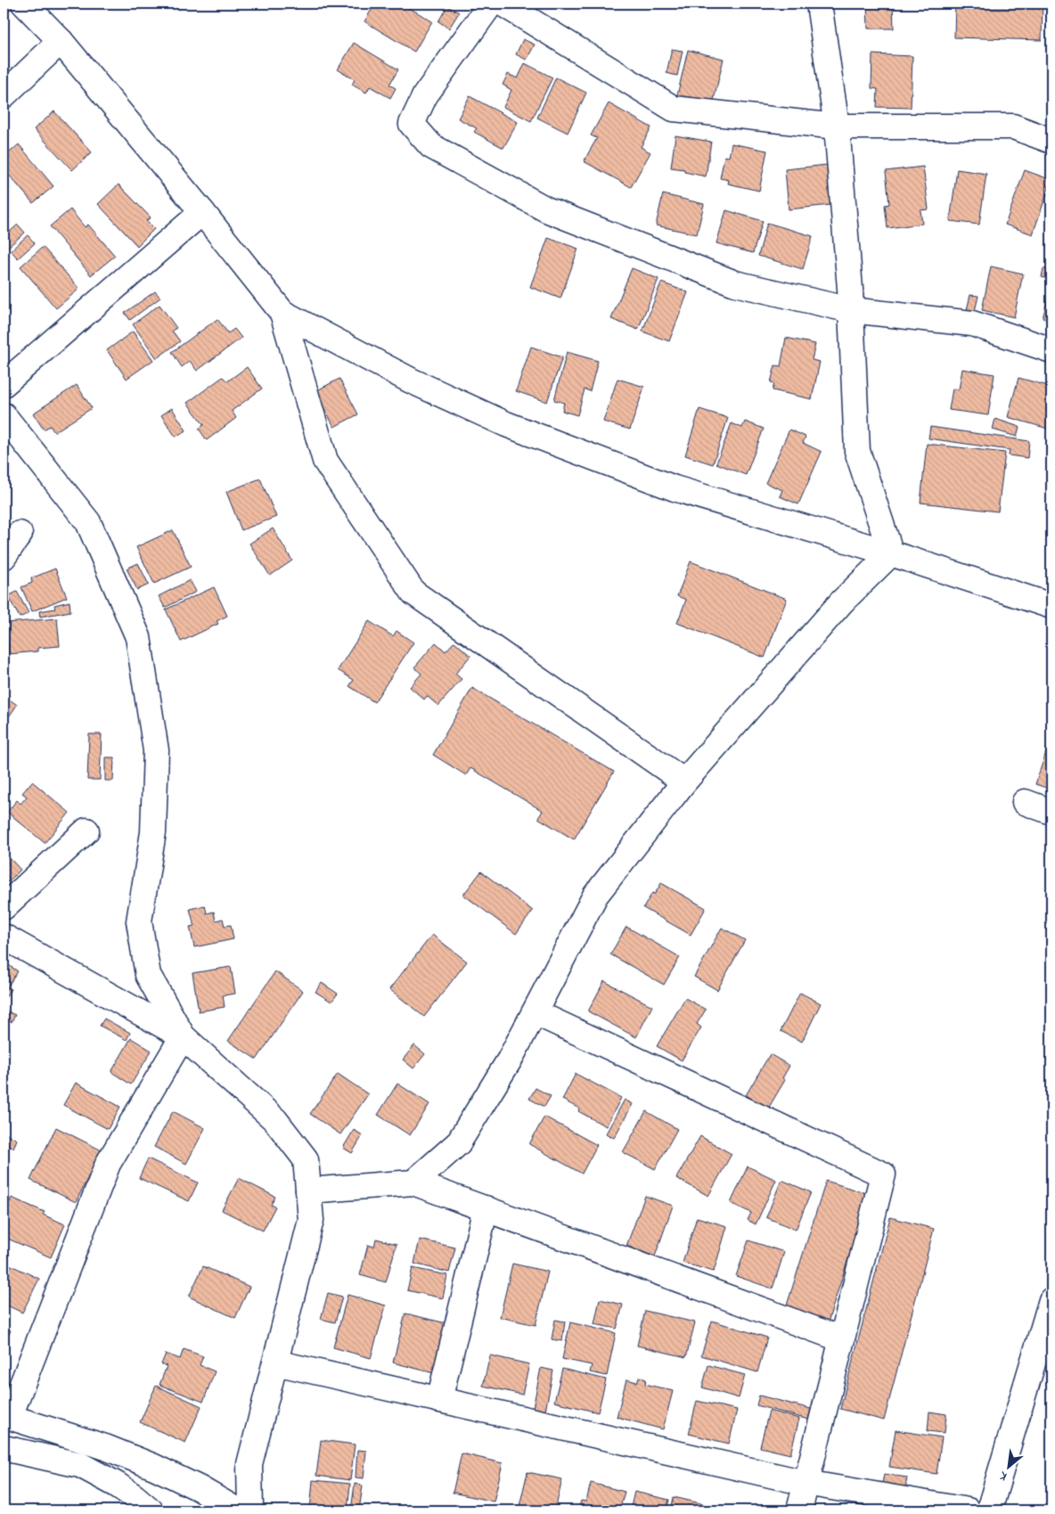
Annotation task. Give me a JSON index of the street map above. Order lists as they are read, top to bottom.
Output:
{
  "north": "bottom left"
}
